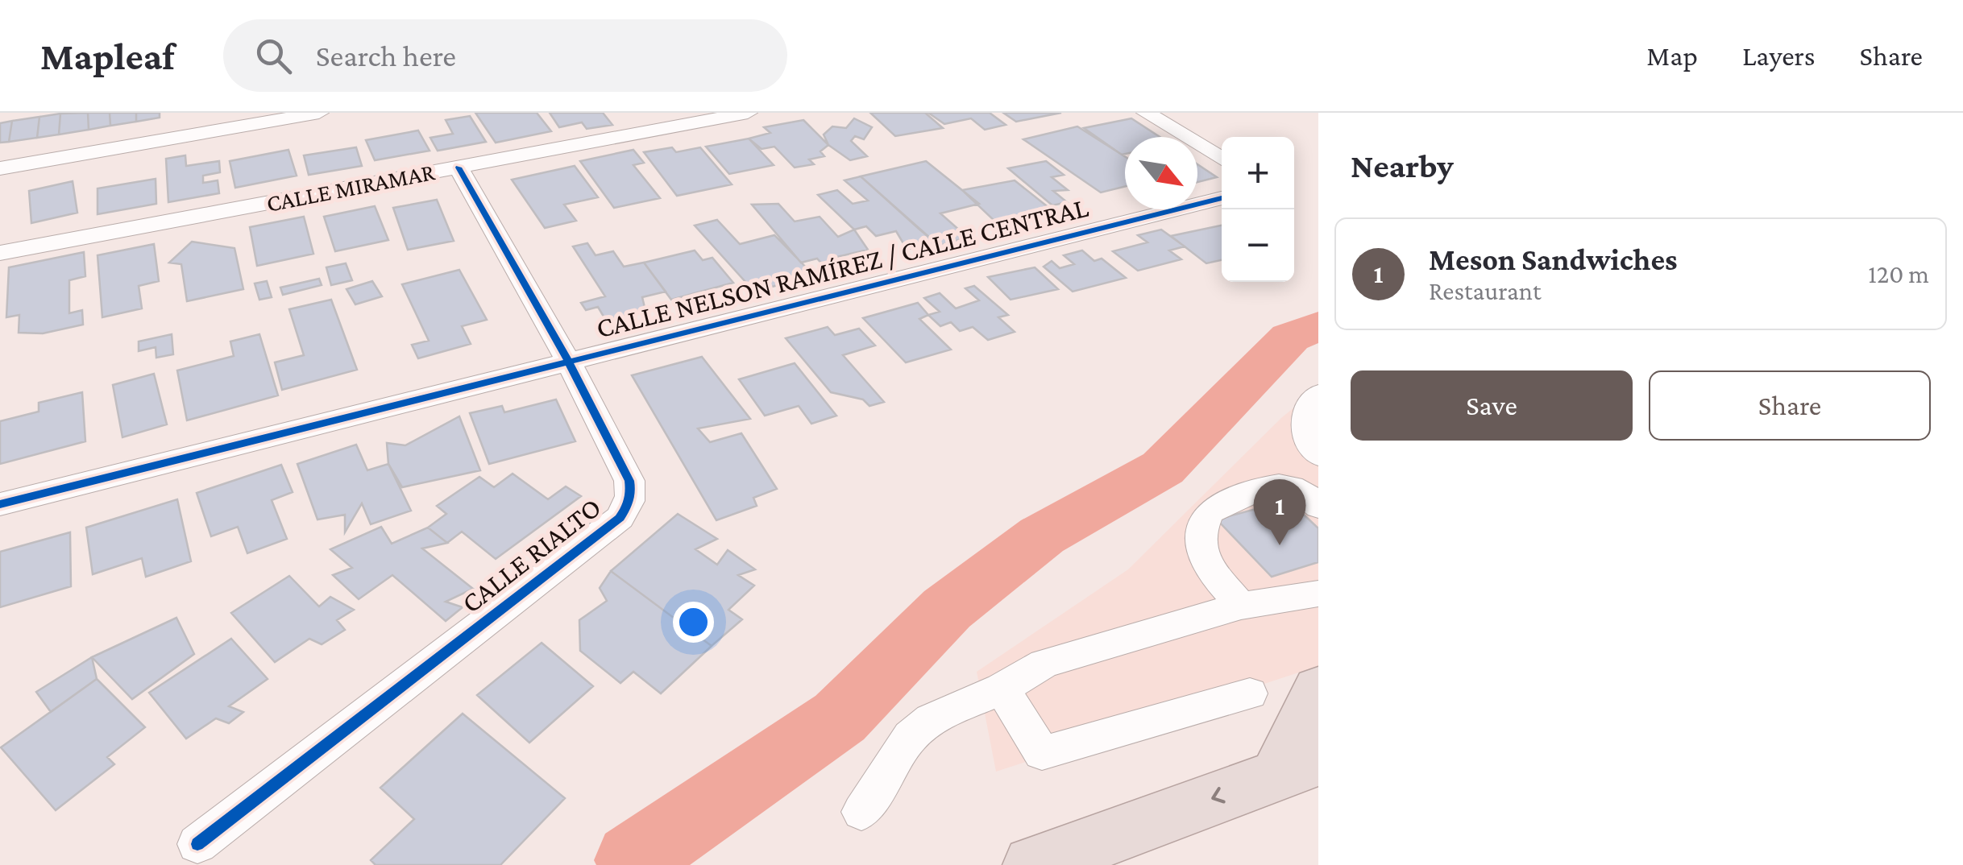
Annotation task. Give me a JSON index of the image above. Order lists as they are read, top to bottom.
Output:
{
  "streets": {
    "street": ["CALLE MIRAMAR", "CALLE NELSON RAMÍREZ / CALLE CENTRAL", "CALLE RIALTO"]
  },
  "crossings": [
    ["CALLE MIRAMAR", "CALLE RIALTO"],
    ["CALLE NELSON RAMÍREZ / CALLE CENTRAL", "CALLE RIALTO"]
  ],
  "north": "bottom right",
  "page": {
    "header": "Mapleaf",
    "search": "Search here",
    "nav": ["Map", "Layers", "Share"],
    "heading": "Nearby",
    "map_buttons": ["+", "−"],
    "list": [
      {
        "mark": "1",
        "name": "Meson Sandwiches",
        "note": "Restaurant",
        "value": "120 m"
      }
    ],
    "buttons": ["Save", "Share"],
    "pins": "1"
  }
}
